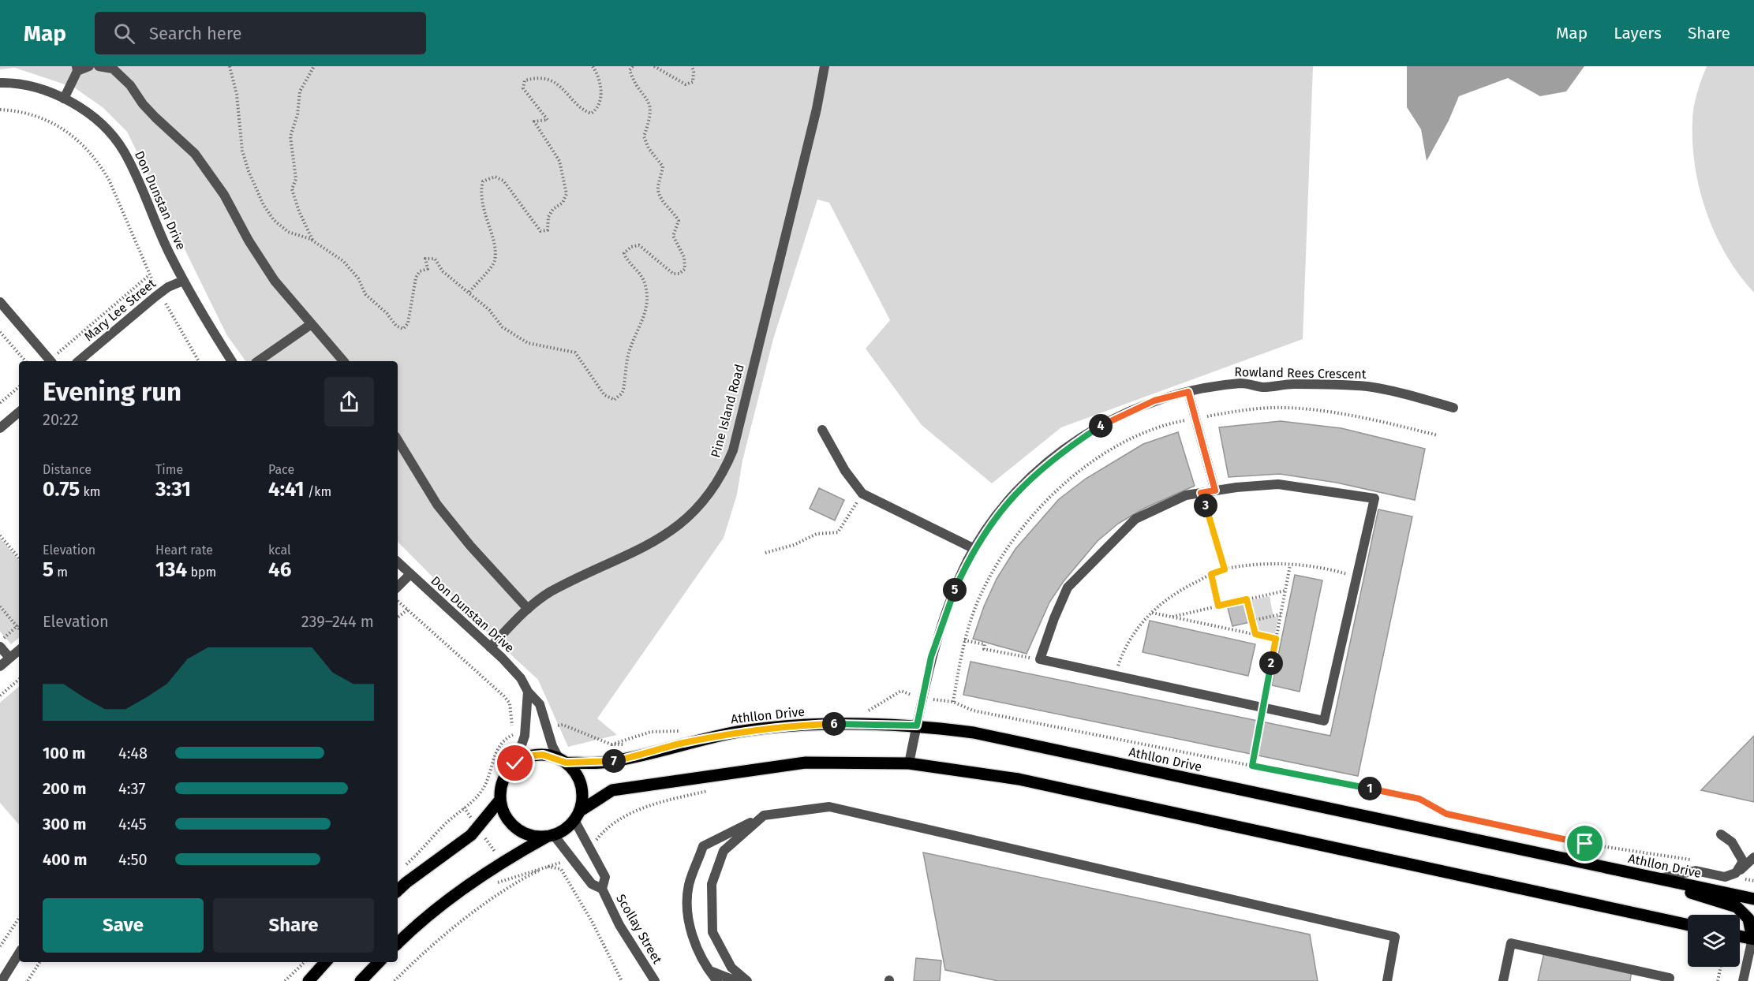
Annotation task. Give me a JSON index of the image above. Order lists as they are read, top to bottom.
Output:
{
  "streets": {
    "main road": ["Athllon Drive"],
    "street": [
      "Don Dunstan Drive",
      "Mary Lee Street",
      "Rowland Rees Crescent",
      "Pine Island Road",
      "Scollay Street"
    ]
  },
  "crossings": [
    ["Don Dunstan Drive", "Mary Lee Street"],
    ["Don Dunstan Drive", "Pine Island Road"],
    ["Don Dunstan Drive", "Athllon Drive"],
    ["Don Dunstan Drive", "Scollay Street"],
    ["Rowland Rees Crescent", "Athllon Drive"],
    ["Athllon Drive", "Scollay Street"]
  ],
  "page": {
    "header": "Map",
    "search": "Search here",
    "nav": ["Map", "Layers", "Share"],
    "heading": ["Evening run", "20:22"],
    "pins": [
      "4",
      "3",
      "5",
      "2",
      "6",
      "7",
      "1"
    ],
    "stats": [
      ["Distance", "0.75 km"],
      ["Time", "3:31"],
      ["Pace", "4:41 /km"],
      ["Elevation", "5 m"],
      ["Heart rate", "134 bpm"],
      ["kcal", "46"]
    ],
    "chart": ["Elevation", "239–244 m"],
    "list": [
      {
        "name": "100 m",
        "note": "4:48"
      },
      {
        "name": "200 m",
        "note": "4:37"
      },
      {
        "name": "300 m",
        "note": "4:45"
      },
      {
        "name": "400 m",
        "note": "4:50"
      }
    ],
    "buttons": ["Save", "Share"]
  }
}
